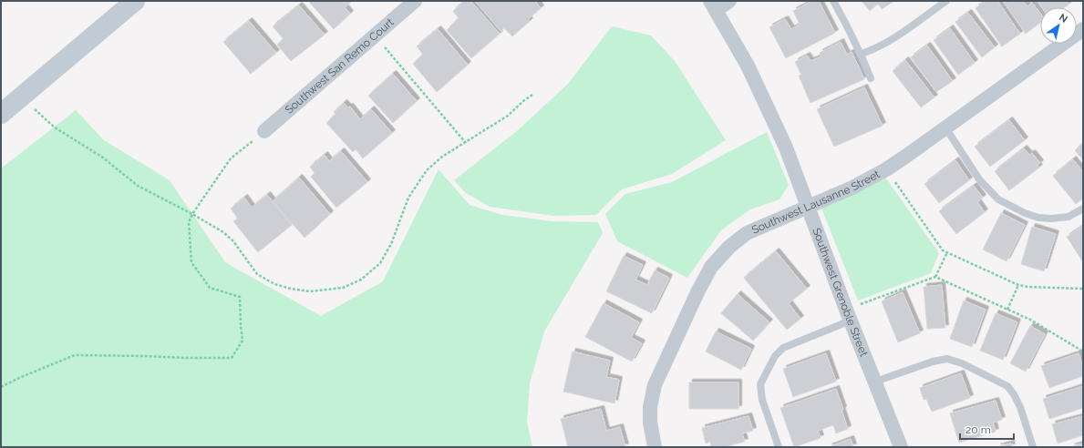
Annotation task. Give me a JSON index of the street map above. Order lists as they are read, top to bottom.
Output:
{
  "streets": {
    "street": ["Southwest San Remo Court", "Southwest Lausanne Street", "Southwest Grenoble Street"]
  },
  "crossings": [
    ["Southwest Lausanne Street", "Southwest Grenoble Street"]
  ],
  "scale_bar": "20 m",
  "north": "top right"
}
